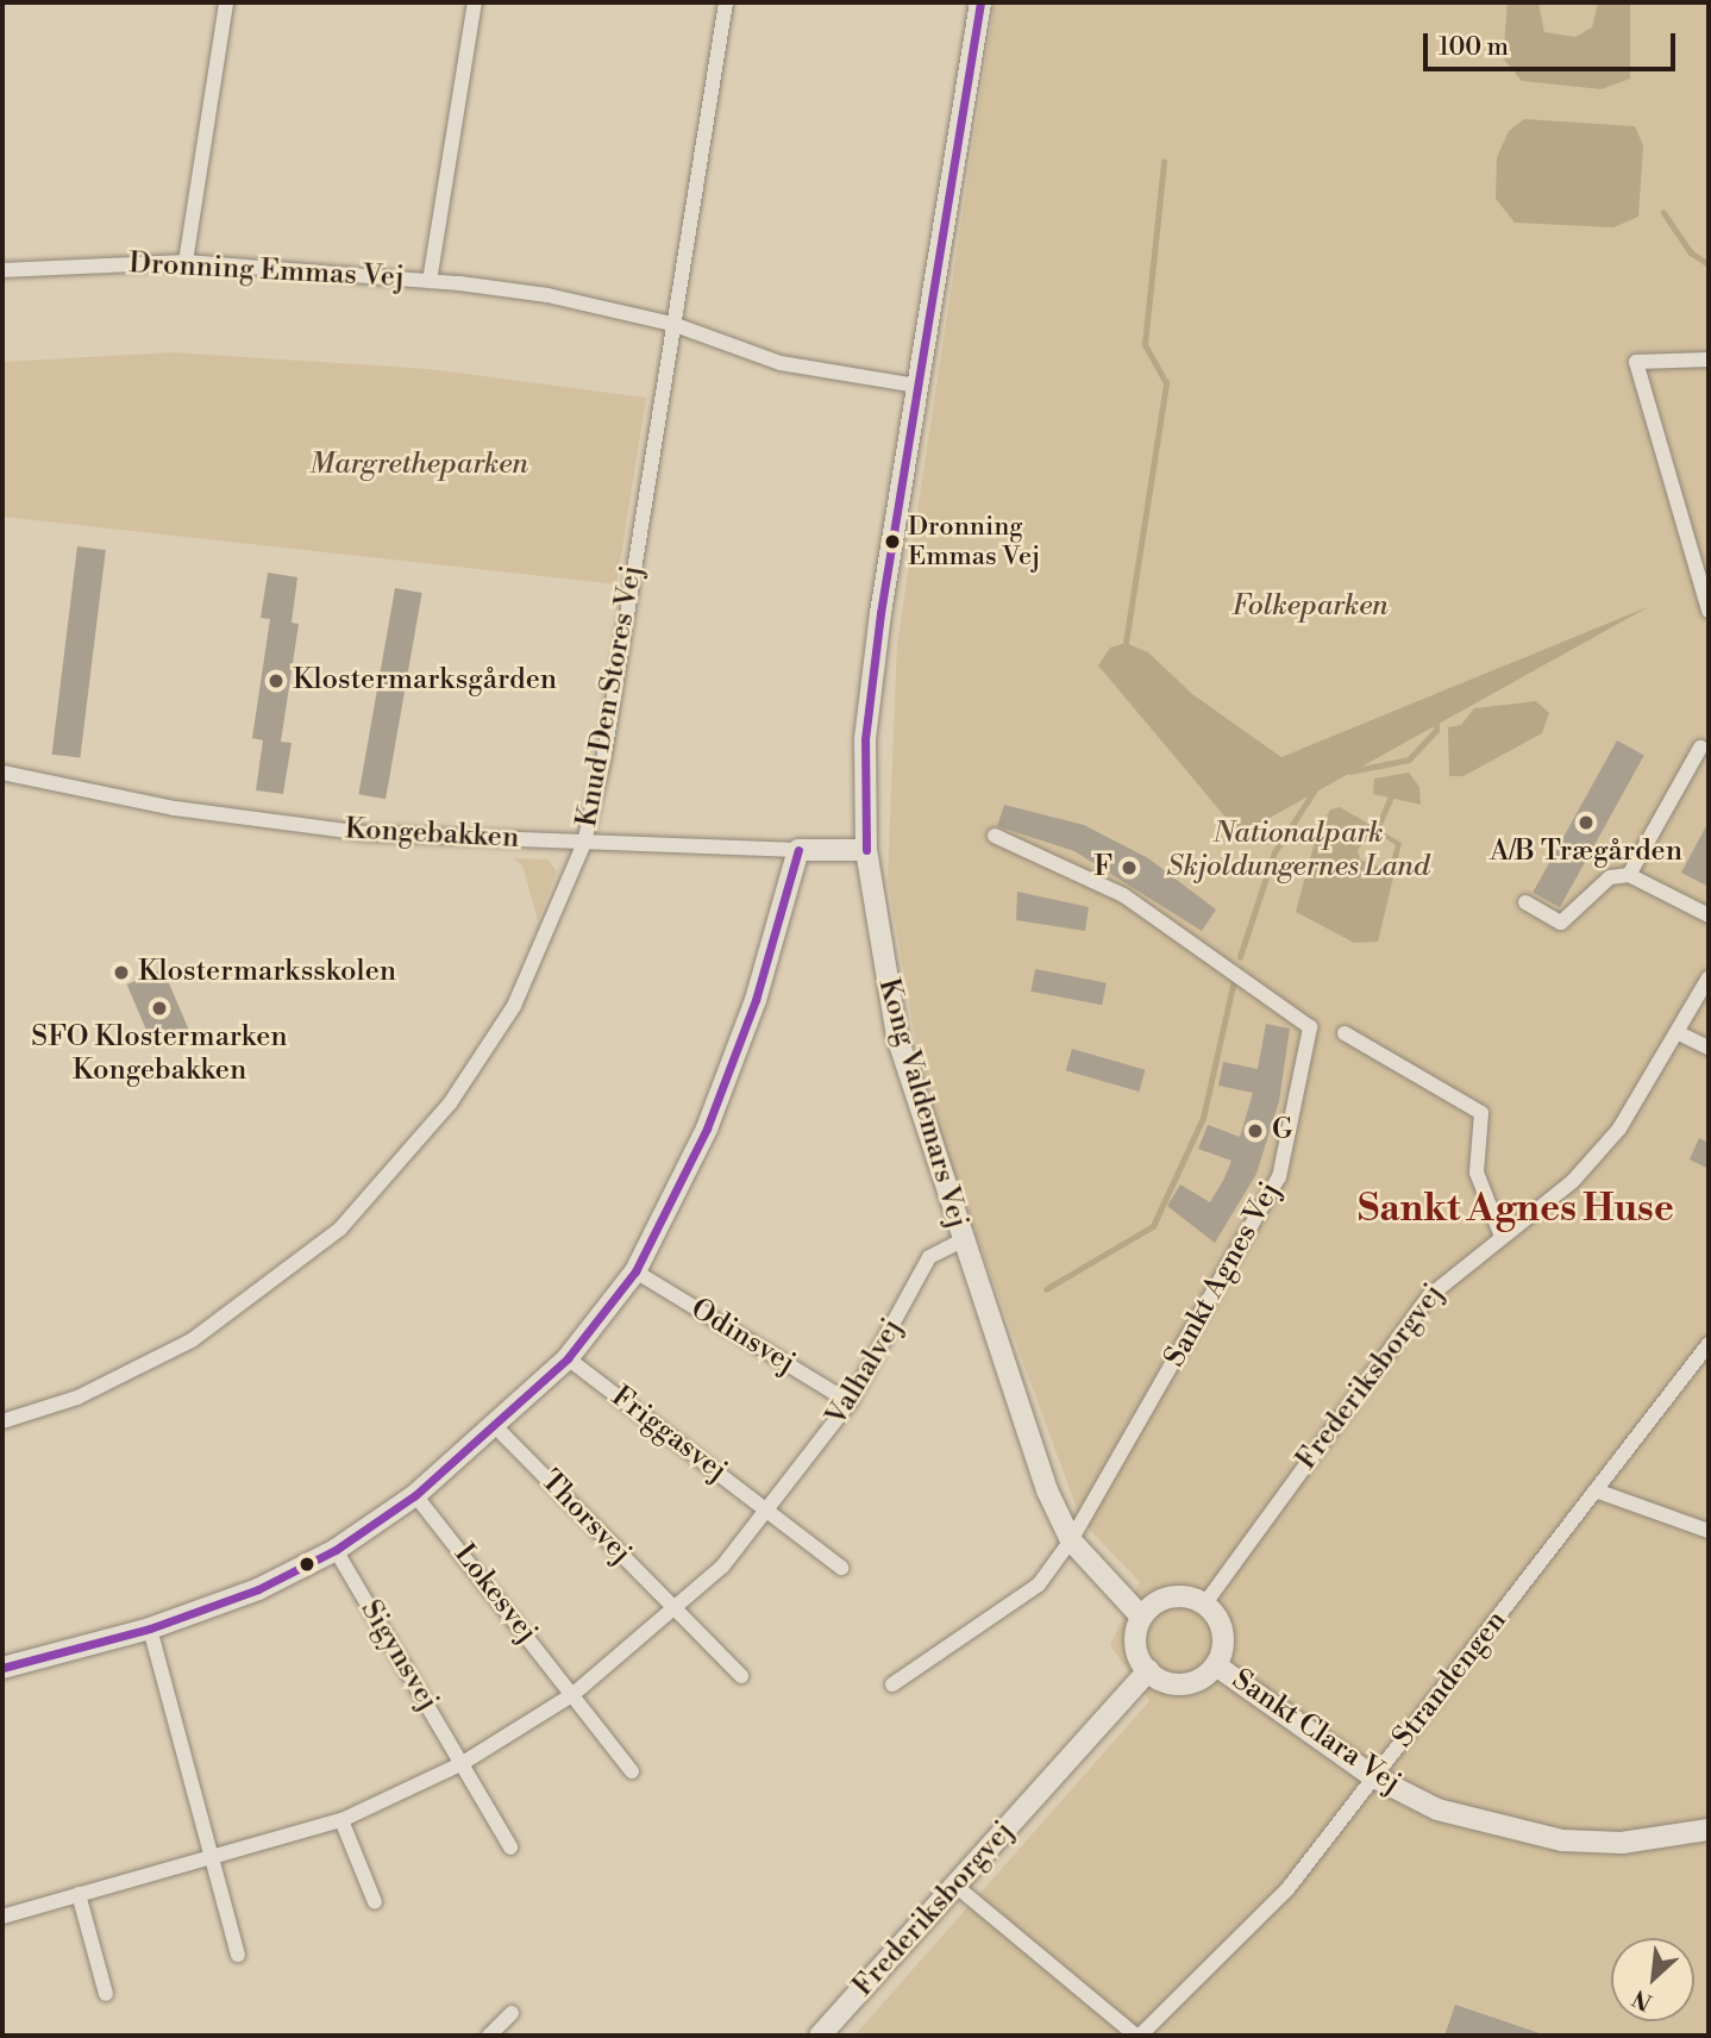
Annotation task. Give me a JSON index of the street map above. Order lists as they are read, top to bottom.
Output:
{
  "streets": {
    "main road": [
      "Kongebakken",
      "Kong Valdemars Vej",
      "Frederiksborgvej",
      "Sankt Clara Vej"
    ],
    "street": [
      "Dronning Emmas Vej",
      "Knud Den Stores Vej",
      "Sankt Agnes Vej",
      "Odinsvej",
      "Valhalvej",
      "Friggasvej",
      "Thorsvej",
      "Lokesvej",
      "Sigynsvej",
      "Strandengen"
    ]
  },
  "crossings": [
    ["Dronning Emmas Vej", "Knud Den Stores Vej"],
    ["Dronning Emmas Vej", "Kong Valdemars Vej"],
    ["Knud Den Stores Vej", "Kongebakken"],
    ["Kongebakken", "Kong Valdemars Vej"],
    ["Kong Valdemars Vej", "Sankt Agnes Vej"],
    ["Kong Valdemars Vej", "Valhalvej"],
    ["Kong Valdemars Vej", "Frederiksborgvej"],
    ["Kong Valdemars Vej", "Sankt Clara Vej"],
    ["Odinsvej", "Valhalvej"],
    ["Valhalvej", "Friggasvej"],
    ["Valhalvej", "Thorsvej"],
    ["Valhalvej", "Lokesvej"],
    ["Valhalvej", "Sigynsvej"],
    ["Frederiksborgvej", "Strandengen"],
    ["Frederiksborgvej", "Sankt Clara Vej"],
    ["Strandengen", "Sankt Clara Vej"]
  ],
  "districts": ["Sankt Agnes Huse"],
  "parks": ["Margretheparken", "Folkeparken", "Nationalpark Skjoldungernes Land"],
  "places": [
    "Dronning Emmas Vej",
    "Klostermarksgården",
    "A/B Trægården",
    "F",
    "Klostermarksskolen",
    "SFO Klostermarken Kongebakken",
    "G"
  ],
  "scale_bar": "100 m",
  "north": "bottom left"
}
